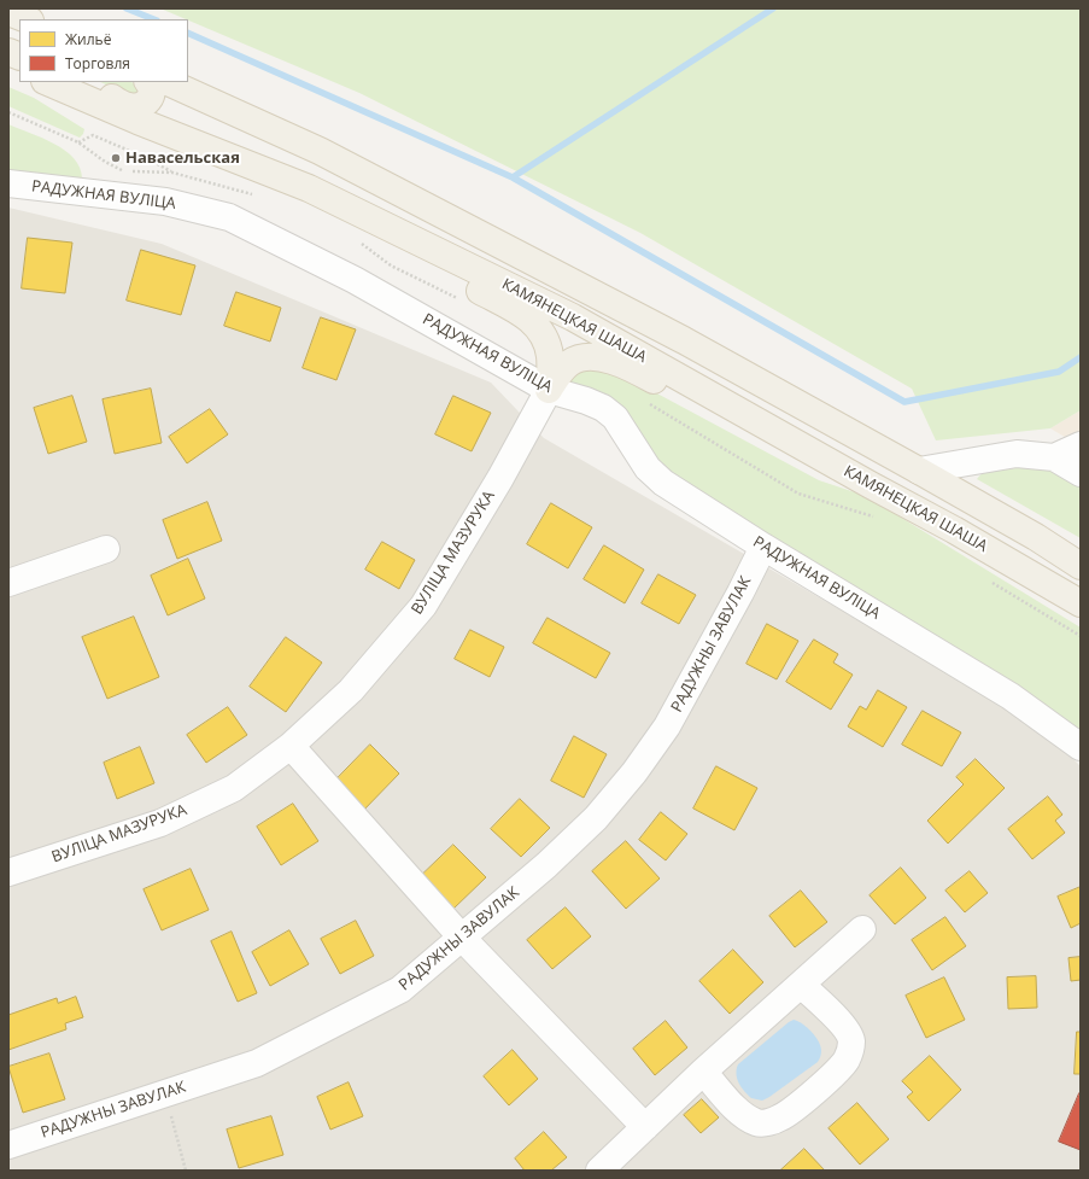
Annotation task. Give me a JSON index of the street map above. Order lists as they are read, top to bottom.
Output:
{
  "streets": {
    "main road": ["КАМЯНЕЦКАЯ ШАША"],
    "street": ["РАДУЖНАЯ ВУЛІЦА", "ВУЛІЦА МАЗУРУКА", "РАДУЖНЫ ЗАВУЛАК"]
  },
  "crossings": [
    ["РАДУЖНАЯ ВУЛІЦА", "ВУЛІЦА МАЗУРУКА"],
    ["РАДУЖНАЯ ВУЛІЦА", "РАДУЖНЫ ЗАВУЛАК"]
  ],
  "places": ["Навасельская"],
  "legend": ["Жильё", "Торговля"]
}
